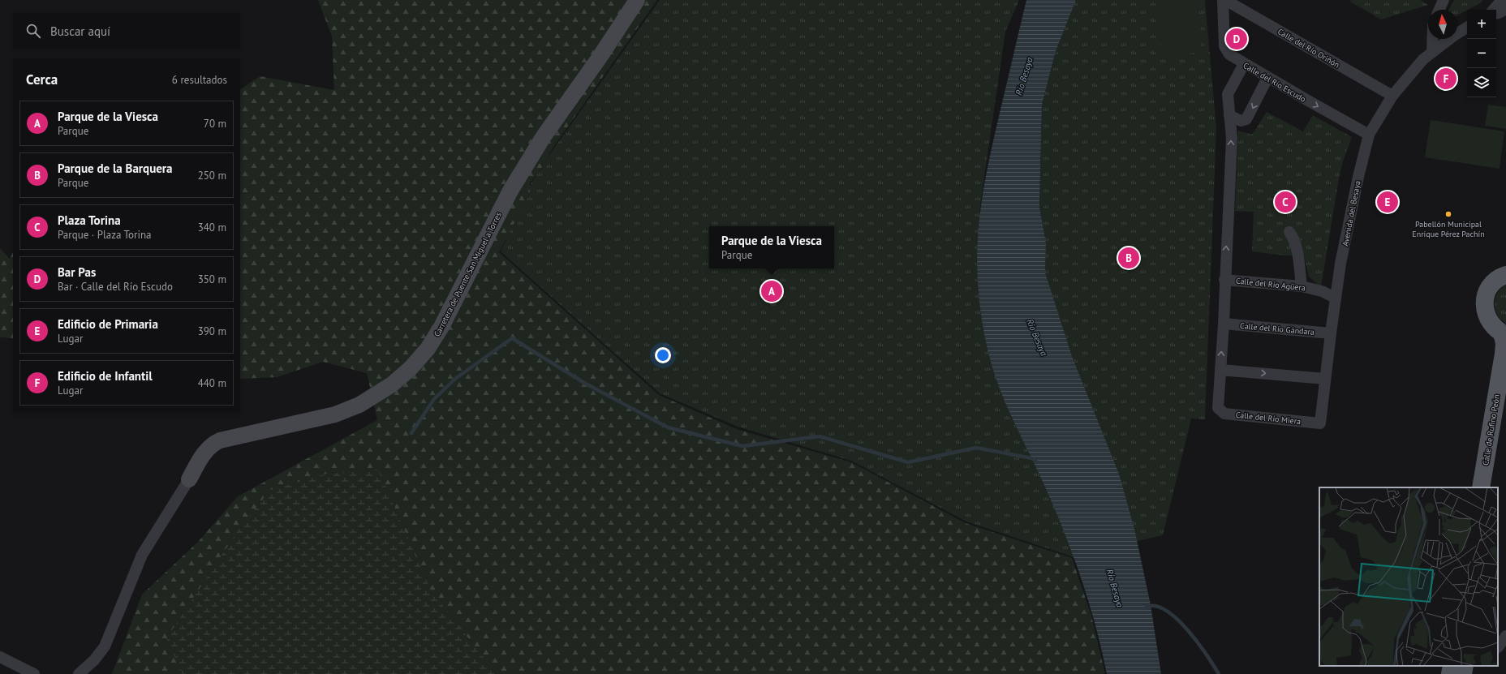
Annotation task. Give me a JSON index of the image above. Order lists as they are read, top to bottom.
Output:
{
  "streets": {
    "main road": ["Calle de Rufino Peón"],
    "street": [
      "Calle del Río Oriñón",
      "Calle del Río Escudo",
      "Avenida del Besaya",
      "Carretera de Puente San Miguel a Torres",
      "Calle del Río Agüera",
      "Calle del Río Gándara",
      "Calle del Río Miera"
    ]
  },
  "crossings": [
    ["Calle del Río Oriñón", "Avenida del Besaya"],
    ["Calle del Río Escudo", "Avenida del Besaya"],
    ["Avenida del Besaya", "Calle del Río Agüera"],
    ["Avenida del Besaya", "Calle del Río Gándara"],
    ["Avenida del Besaya", "Calle del Río Miera"]
  ],
  "one_way": ["Calle del Río Escudo"],
  "water": ["Río Besaya"],
  "places": ["Pabellón Municipal Enrique Pérez Pachín"],
  "north": "top",
  "page": {
    "map_buttons": ["+", "−"],
    "search": "Buscar aquí",
    "pins": [
      "D",
      "F",
      "C",
      "E",
      "B",
      "A"
    ],
    "heading": ["Cerca", "6 resultados"],
    "list": [
      {
        "mark": "A",
        "name": "Parque de la Viesca",
        "note": "Parque",
        "value": "70 m"
      },
      {
        "mark": "B",
        "name": "Parque de la Barquera",
        "note": "Parque",
        "value": "250 m"
      },
      {
        "mark": "C",
        "name": "Plaza Torina",
        "note": "Parque · Plaza Torina",
        "value": "340 m"
      },
      {
        "mark": "D",
        "name": "Bar Pas",
        "note": "Bar · Calle del Río Escudo",
        "value": "350 m"
      },
      {
        "mark": "E",
        "name": "Edificio de Primaria",
        "note": "Lugar",
        "value": "390 m"
      },
      {
        "mark": "F",
        "name": "Edificio de Infantil",
        "note": "Lugar",
        "value": "440 m"
      }
    ],
    "popup": ["Parque de la Viesca", "Parque"]
  }
}
